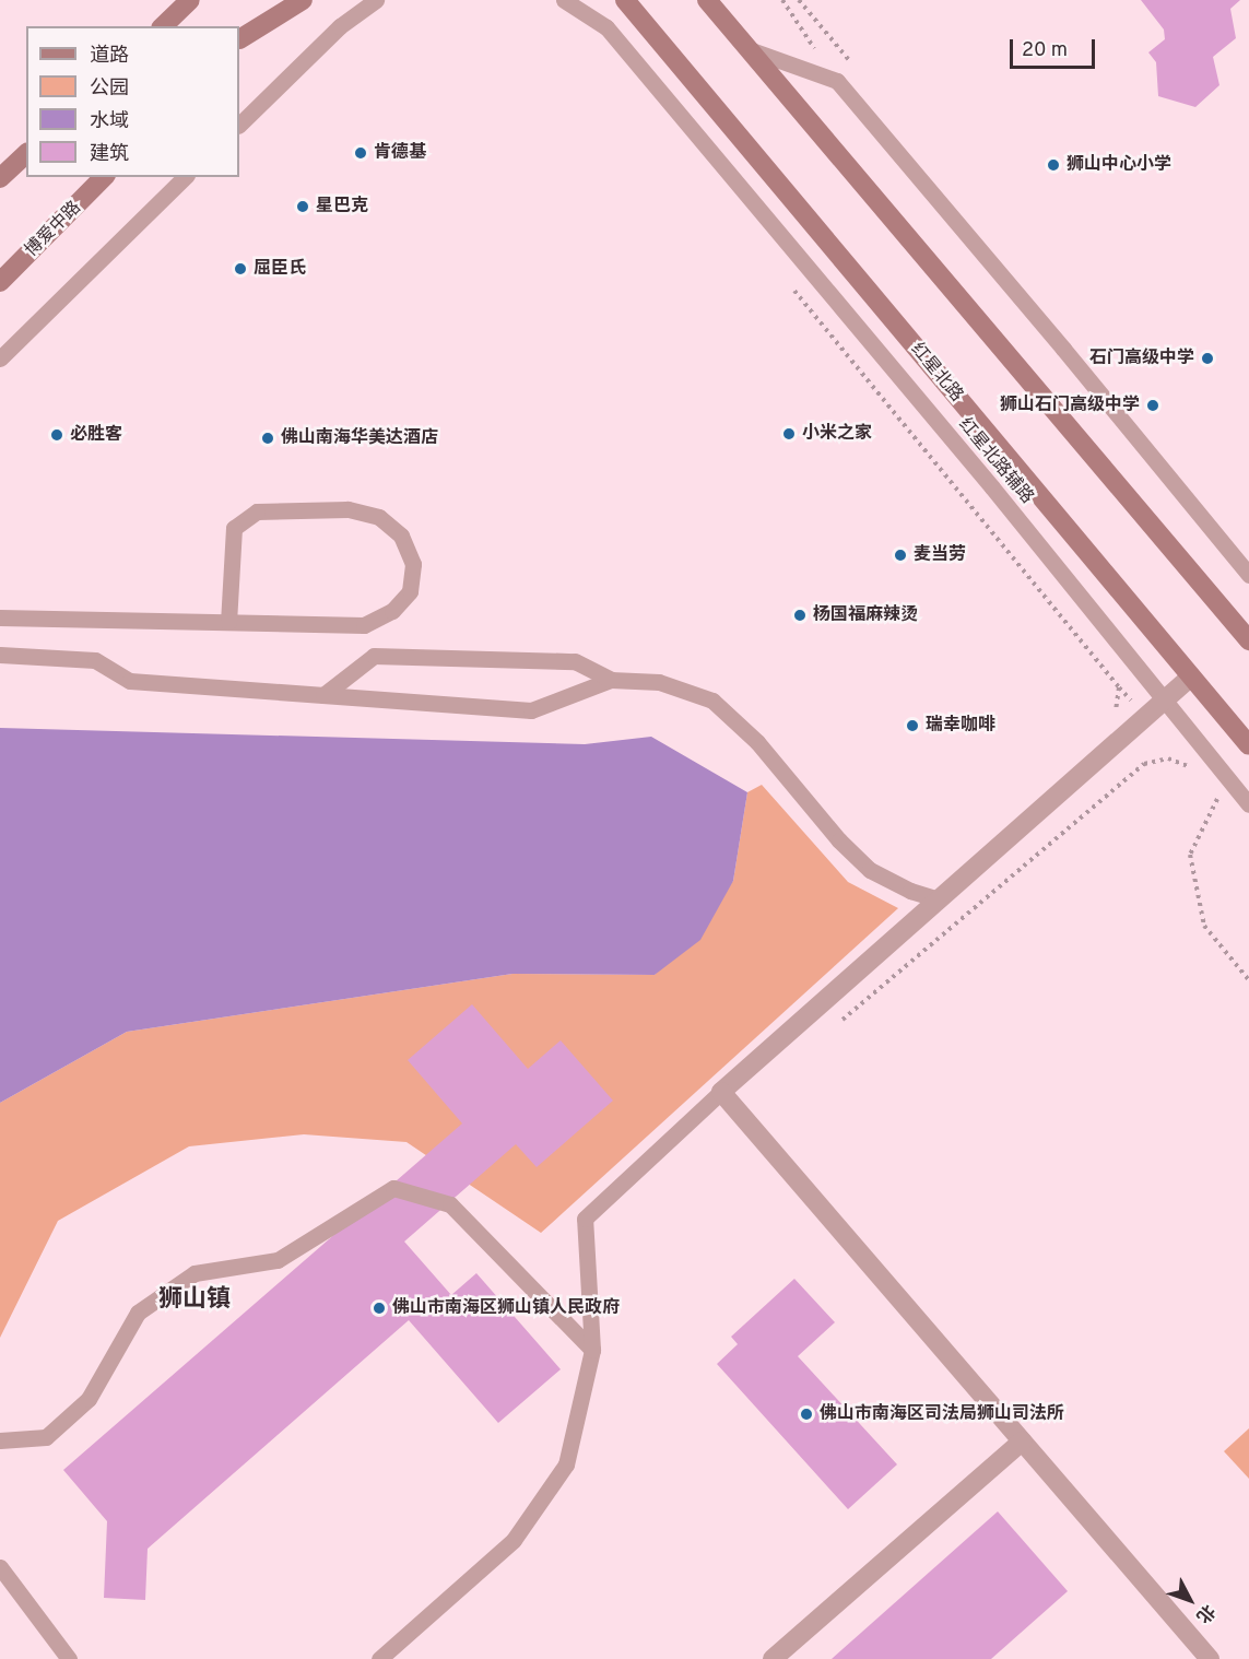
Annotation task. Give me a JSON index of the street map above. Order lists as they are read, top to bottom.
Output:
{
  "streets": {
    "main road": ["博爱中路", "红星北路"],
    "lane": ["红星北路辅路"]
  },
  "districts": ["狮山镇"],
  "places": [
    "肯德基",
    "狮山中心小学",
    "星巴克",
    "屈臣氏",
    "石门高级中学",
    "狮山石门高级中学",
    "小米之家",
    "必胜客",
    "佛山南海华美达酒店",
    "麦当劳",
    "杨国福麻辣烫",
    "瑞幸咖啡",
    "佛山市南海区狮山镇人民政府",
    "佛山市南海区司法局狮山司法所"
  ],
  "legend": [
    "道路",
    "公园",
    "水域",
    "建筑"
  ],
  "scale_bar": "20 m",
  "north": "bottom right"
}
